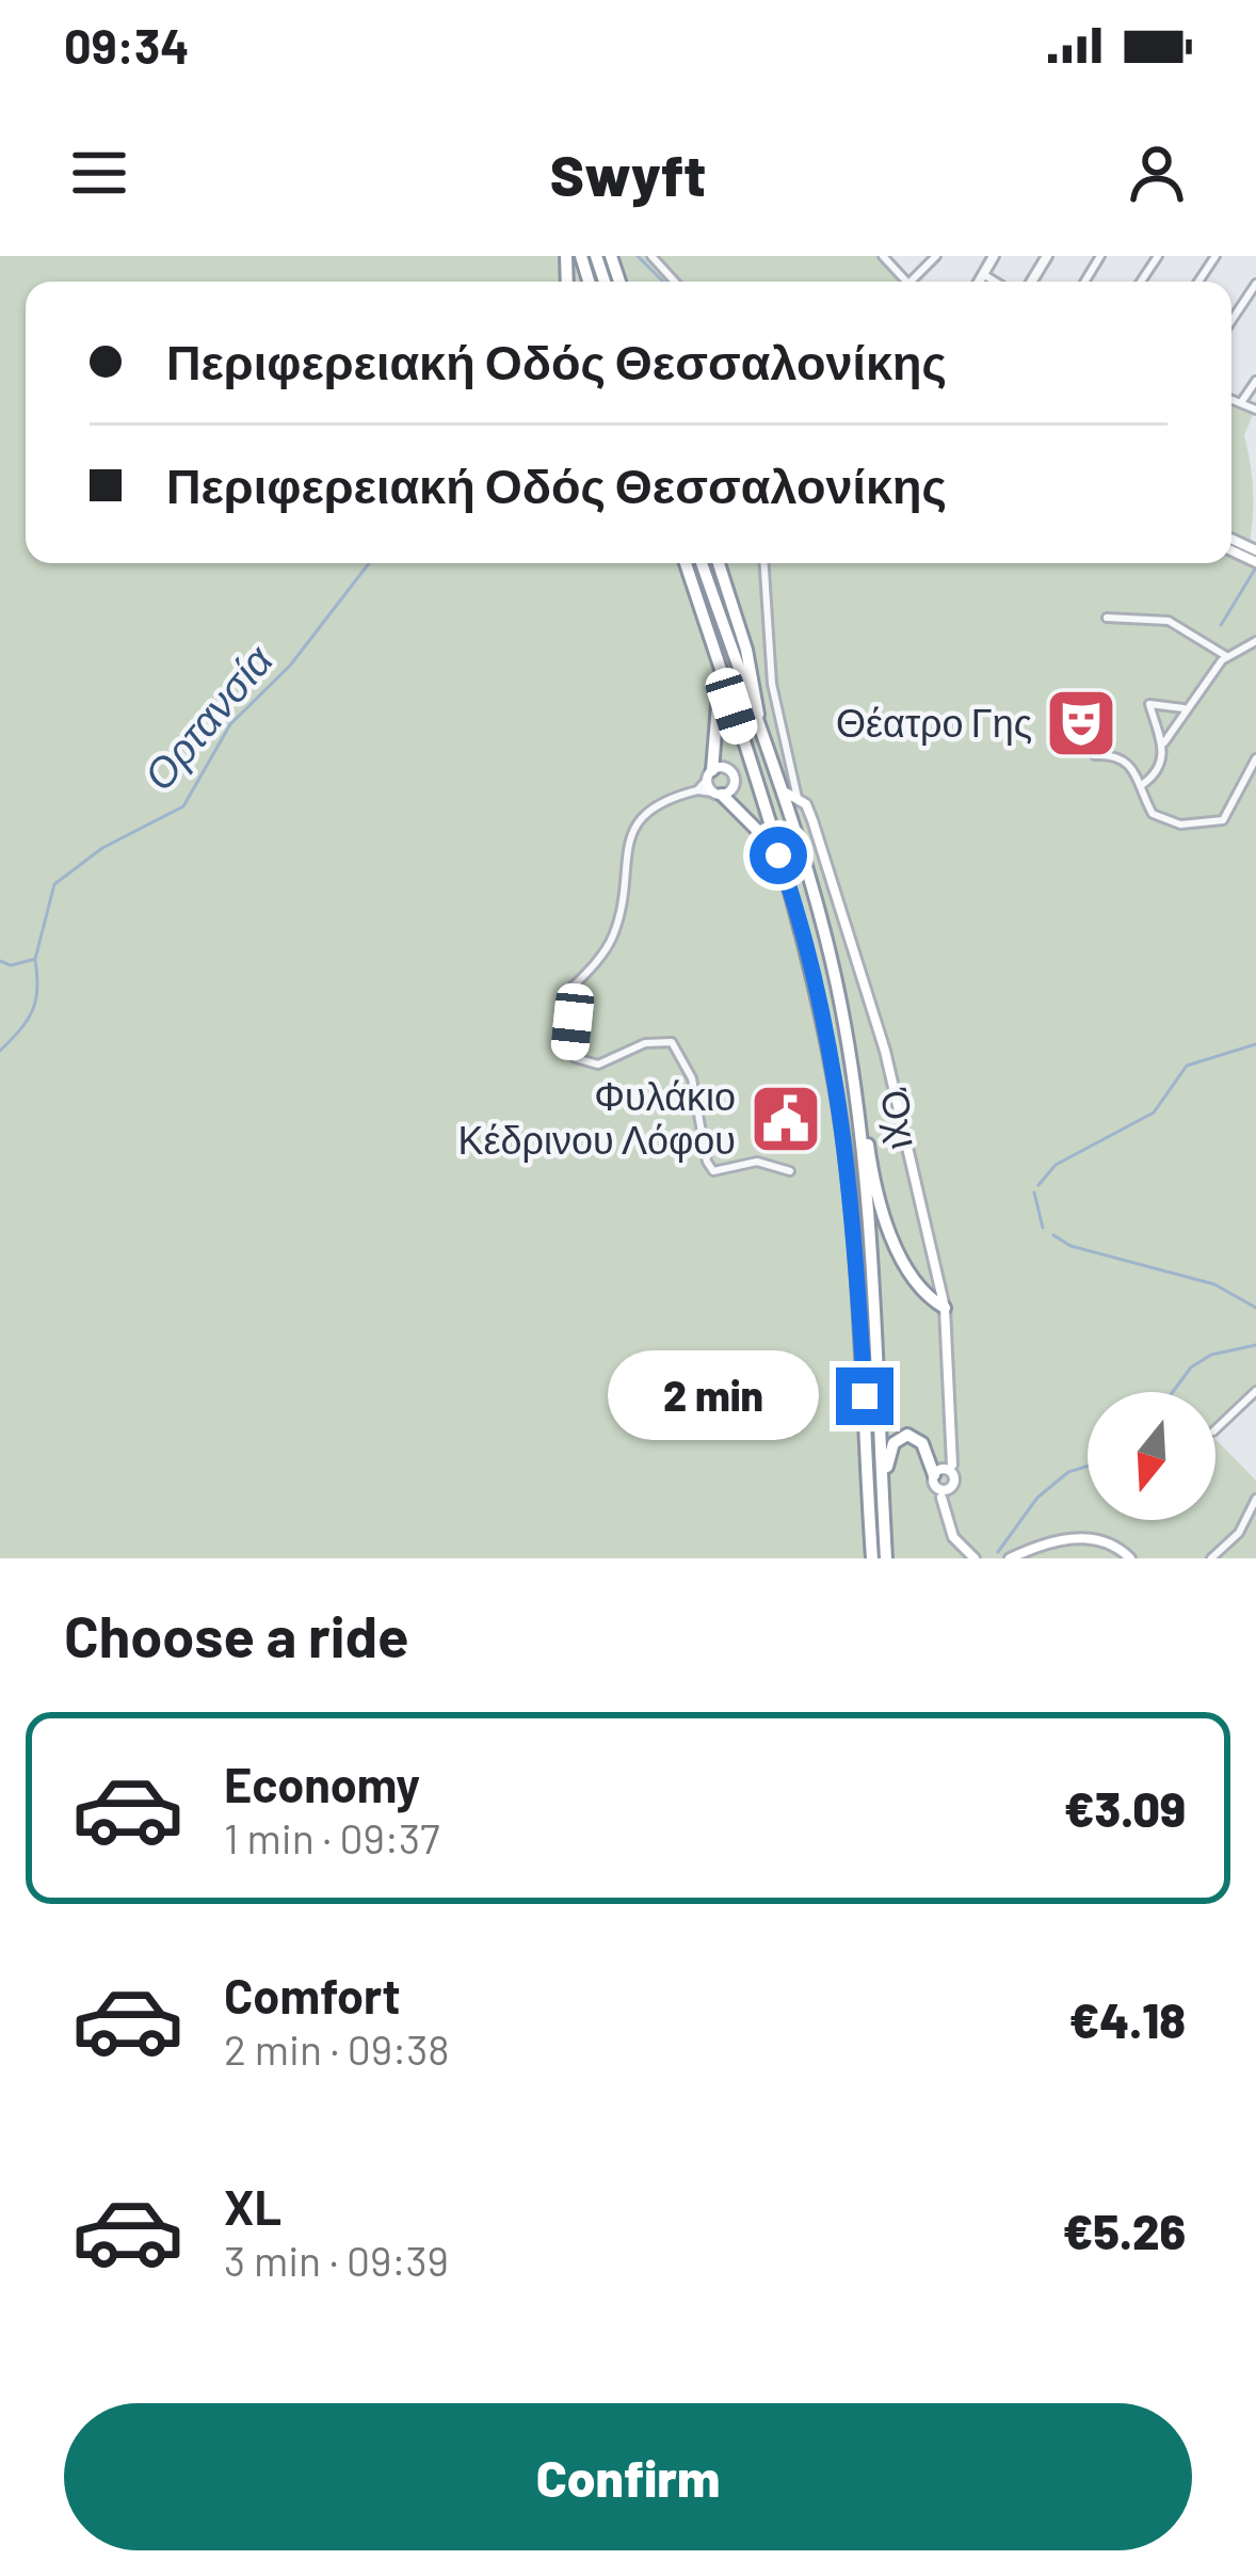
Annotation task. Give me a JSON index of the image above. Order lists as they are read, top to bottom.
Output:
{
  "streets": {
    "main road": ["Όχι"]
  },
  "water": ["Ορτανσία"],
  "places": {
    "theatre": ["Θέατρο Γης"],
    "public building": ["Φυλάκιο Κέδρινου Λόφου"]
  },
  "north": "bottom",
  "page": {
    "status": "09:34",
    "header": "Swyft",
    "banner": ["Περιφερειακή Οδός Θεσσαλονίκης", "Περιφερειακή Οδός Θεσσαλονίκης"],
    "bubble": "2 min",
    "heading": "Choose a ride",
    "list": [
      {
        "name": "Economy",
        "note": "1 min · 09:37",
        "value": "€3.09"
      },
      {
        "name": "Comfort",
        "note": "2 min · 09:38",
        "value": "€4.18"
      },
      {
        "name": "XL",
        "note": "3 min · 09:39",
        "value": "€5.26"
      }
    ],
    "buttons": "Confirm"
  }
}
